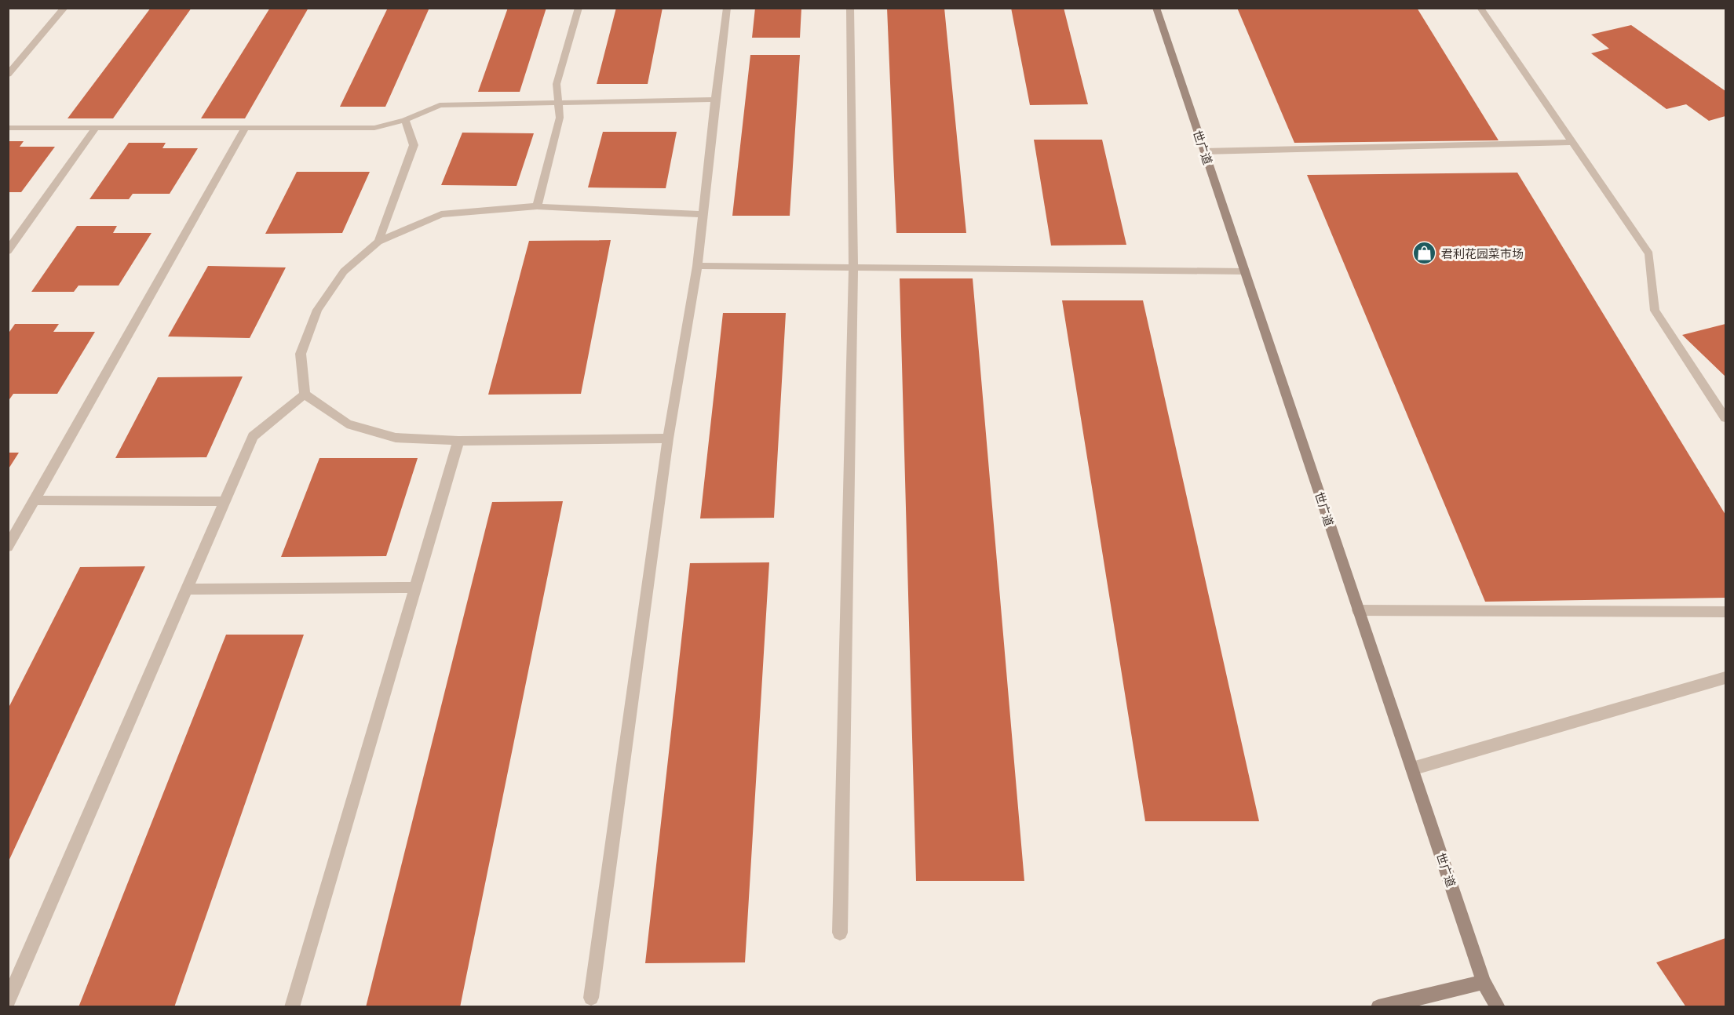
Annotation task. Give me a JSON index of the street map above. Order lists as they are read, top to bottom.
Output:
{
  "streets": {
    "street": ["世广道"]
  },
  "places": {
    "shop": ["君利花园菜市场"]
  }
}
